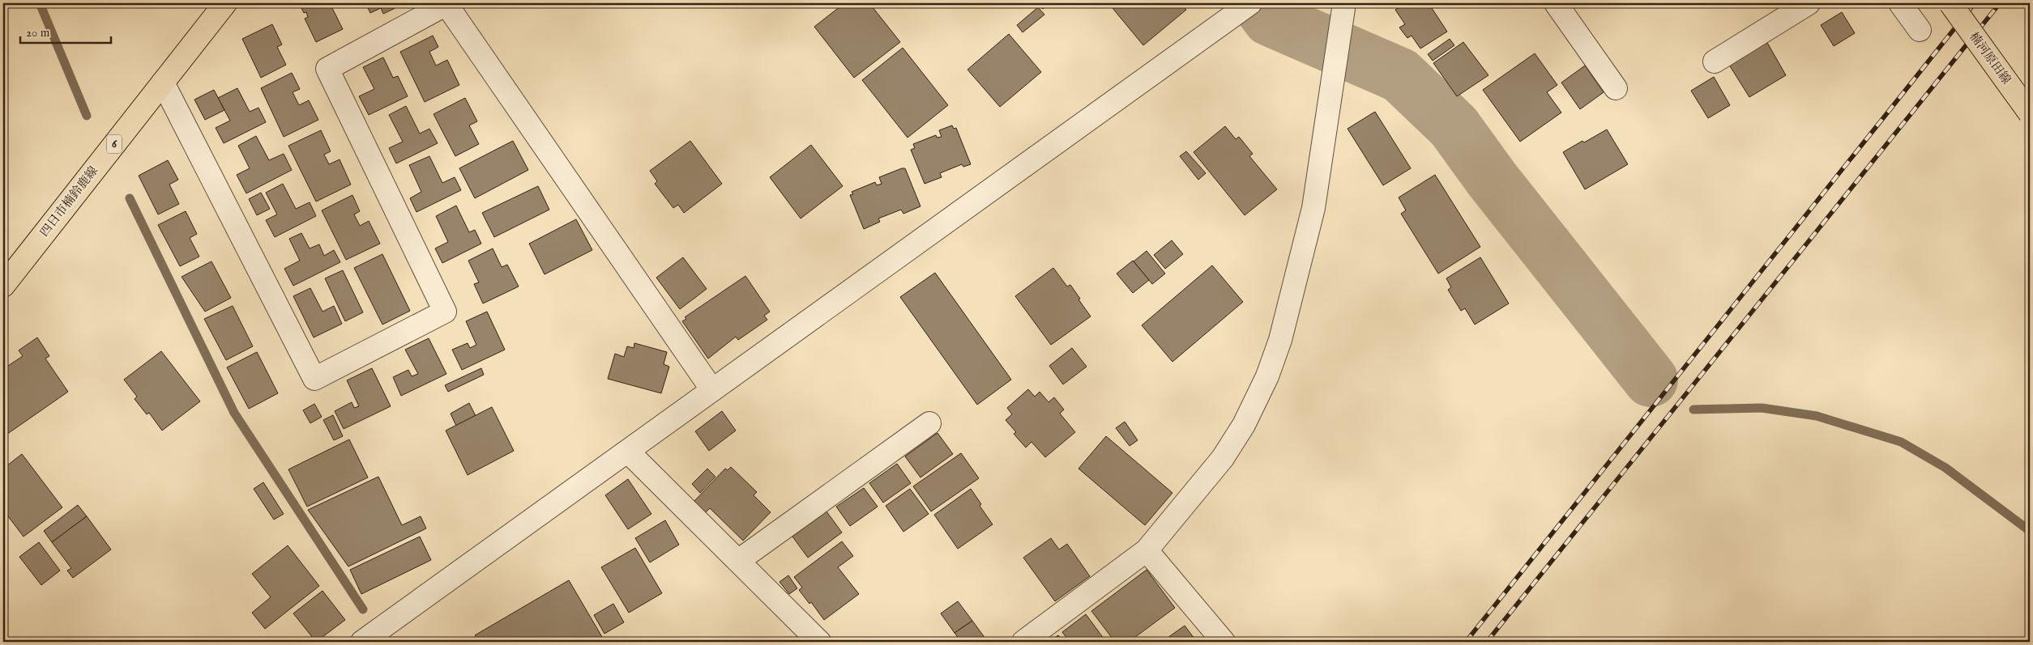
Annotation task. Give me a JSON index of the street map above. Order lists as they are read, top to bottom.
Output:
{
  "streets": {
    "main road": ["楠河原田線", "6", "四日市楠鈴鹿線"]
  },
  "scale_bar": "20 m"
}
